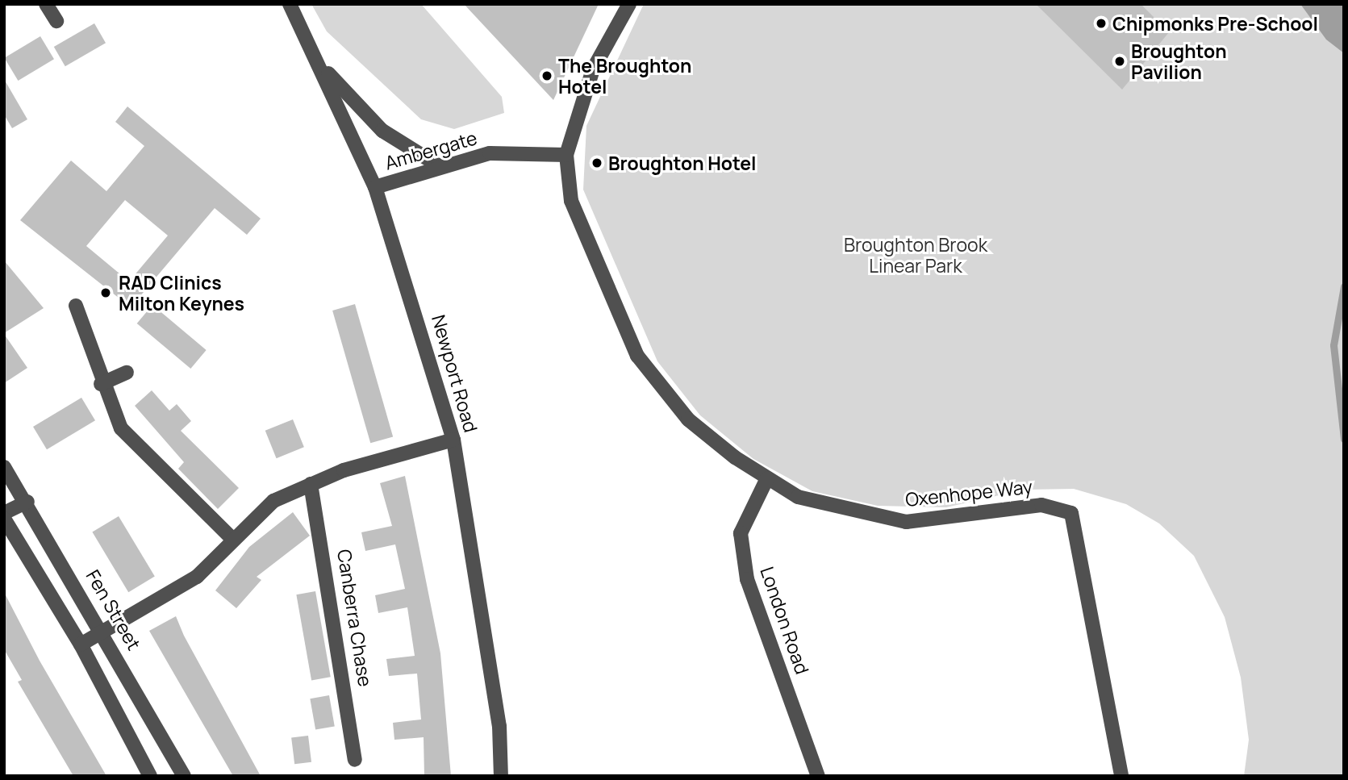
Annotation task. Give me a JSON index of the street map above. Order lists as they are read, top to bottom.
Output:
{
  "streets": {
    "street": [
      "Ambergate",
      "Newport Road",
      "Oxenhope Way",
      "Fen Street",
      "Canberra Chase",
      "London Road"
    ]
  },
  "crossings": [
    ["Ambergate", "Newport Road"],
    ["Ambergate", "Oxenhope Way"],
    ["Oxenhope Way", "London Road"]
  ],
  "parks": ["Broughton Brook Linear Park"],
  "places": [
    "Chipmonks Pre-School",
    "Broughton Pavilion",
    "The Broughton Hotel",
    "Broughton Hotel",
    "RAD Clinics Milton Keynes"
  ]
}
